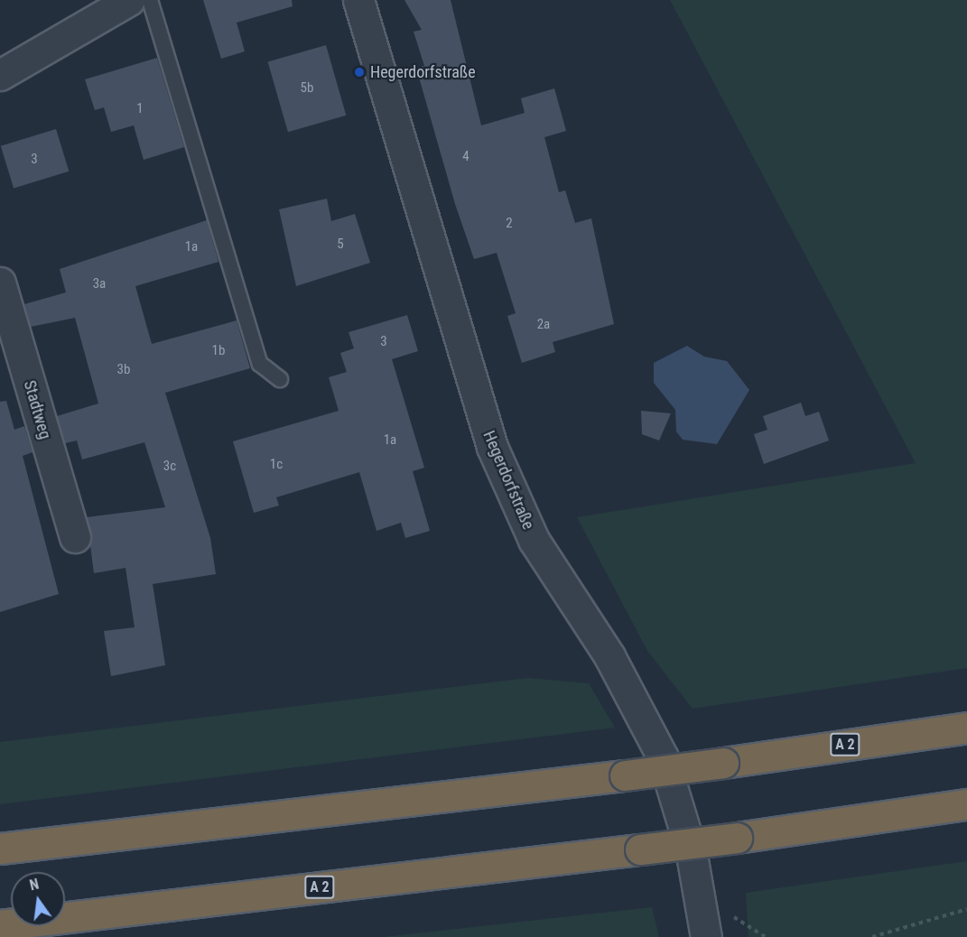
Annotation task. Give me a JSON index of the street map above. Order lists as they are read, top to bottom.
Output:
{
  "streets": {
    "highway": ["A 2"],
    "street": ["Stadtweg", "Hegerdorfstraße"]
  },
  "places": ["Hegerdorfstraße"],
  "house_numbers": [
    "5b",
    "1",
    "4",
    "3",
    "2",
    "5",
    "1a",
    "3a",
    "2a",
    "3",
    "1b",
    "3b",
    "1a",
    "1c",
    "3c"
  ],
  "north": "top"
}
